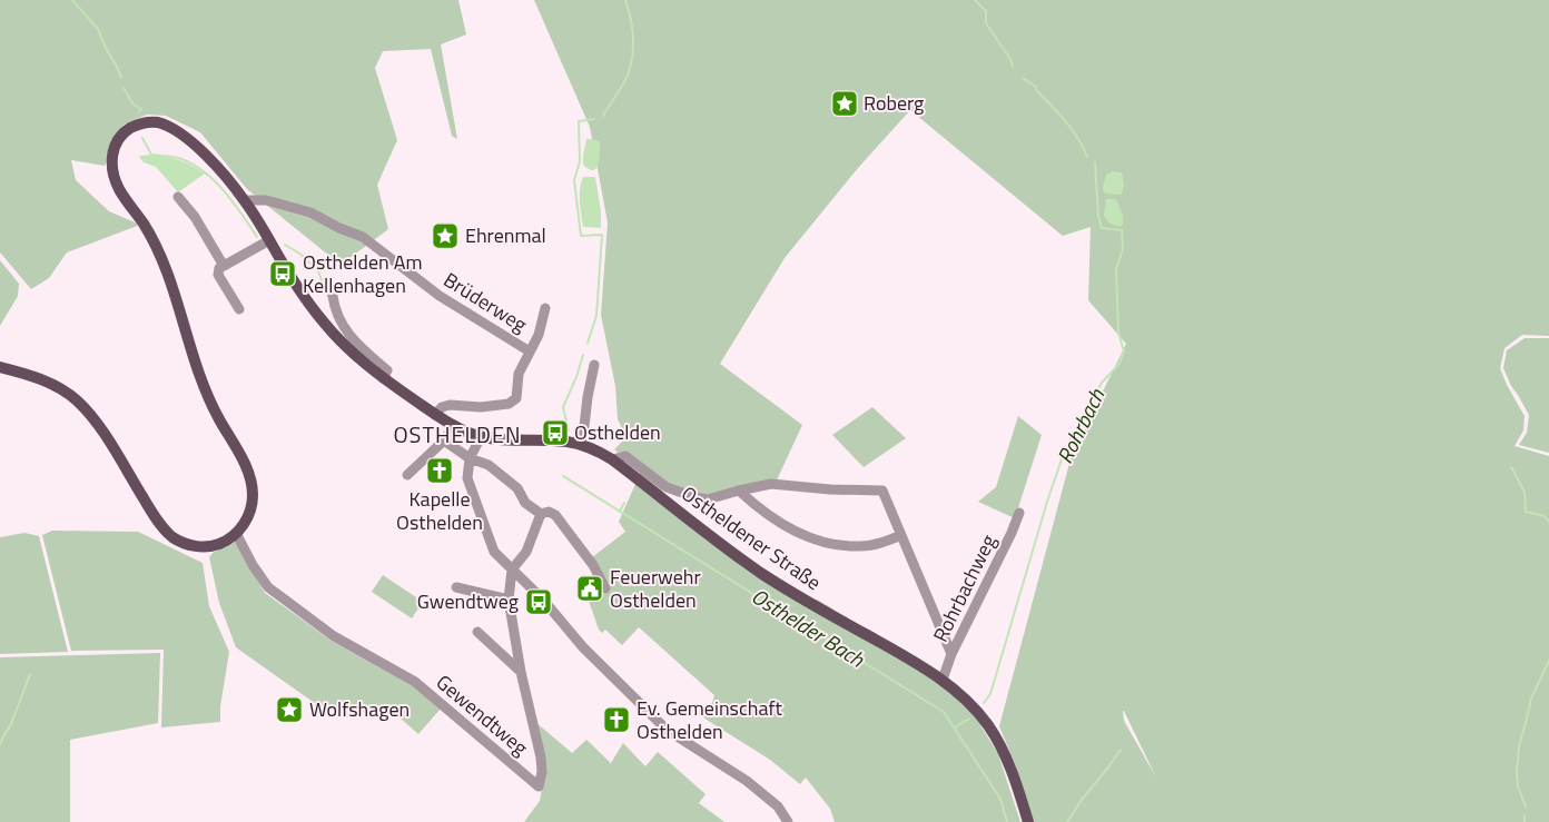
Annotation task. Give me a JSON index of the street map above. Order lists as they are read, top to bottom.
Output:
{
  "streets": {
    "main road": ["Ostheldener Straße"],
    "street": ["Brüderweg", "Rohrbachweg", "Gewendtweg"]
  },
  "crossings": [
    ["Brüderweg", "Ostheldener Straße"],
    ["Ostheldener Straße", "Rohrbachweg"],
    ["Ostheldener Straße", "Gewendtweg"]
  ],
  "districts": ["OSTHELDEN"],
  "water": ["Rohrbach", "Osthelder Bach"],
  "places": {
    "place": ["Roberg", "Ehrenmal", "Wolfshagen"],
    "bus stop": ["Osthelden Am Kellenhagen", "Osthelden", "Gwendtweg"],
    "church": ["Kapelle Osthelden", "Ev. Gemeinschaft Osthelden"],
    "public building": ["Feuerwehr Osthelden"]
  }
}
